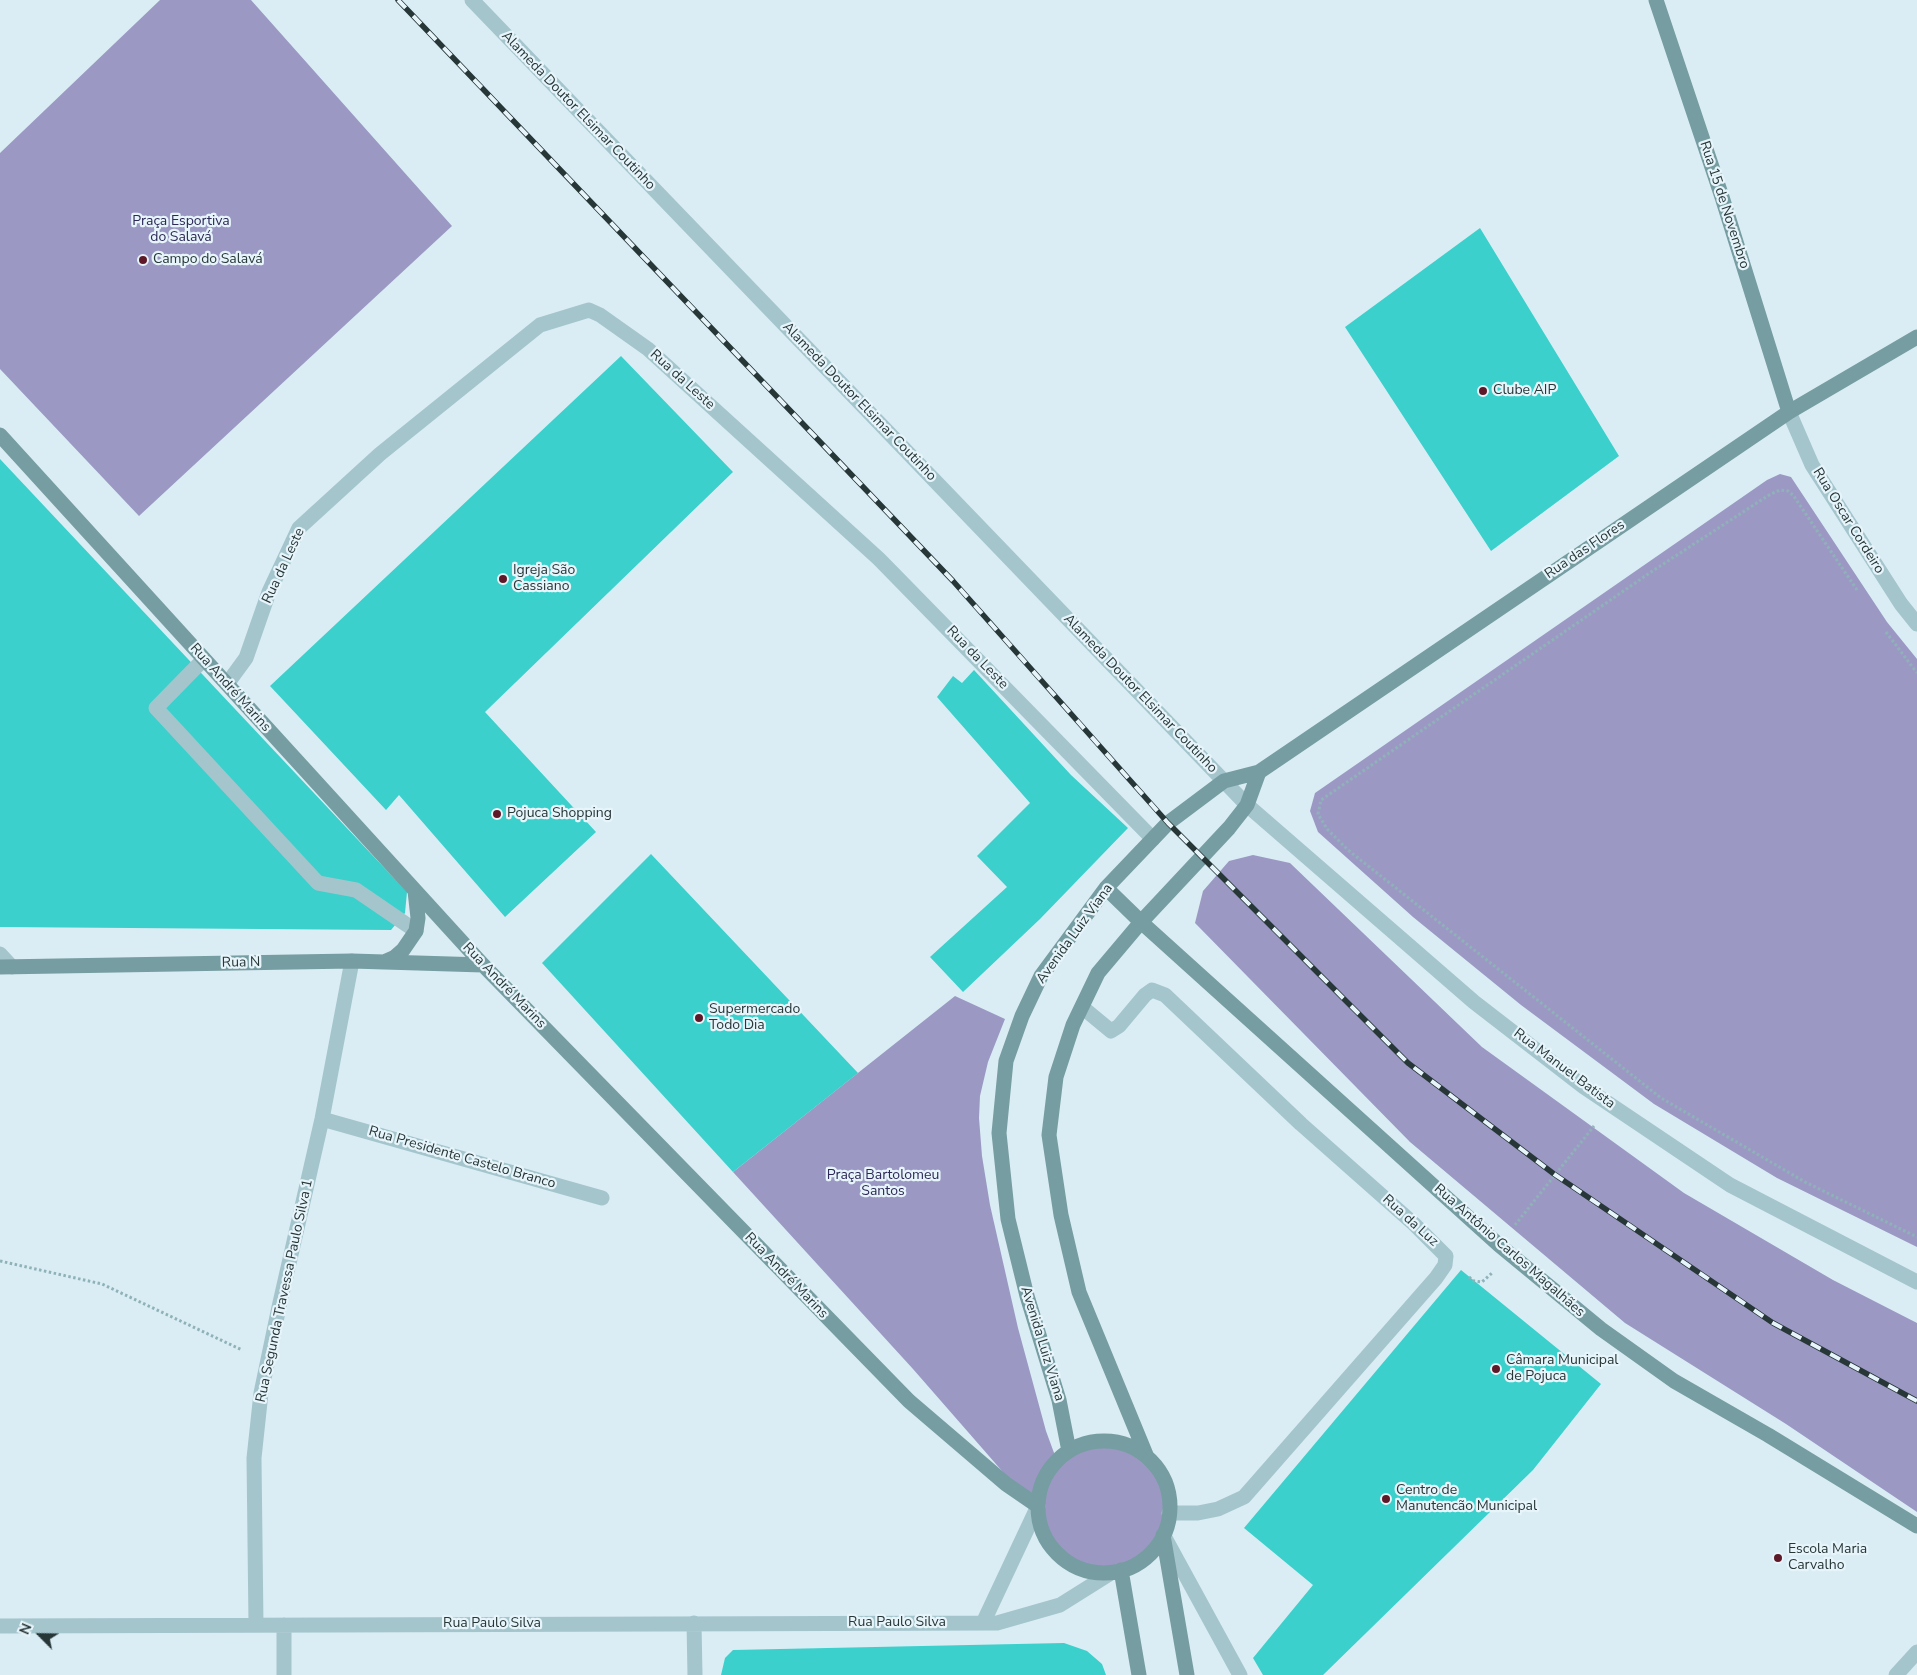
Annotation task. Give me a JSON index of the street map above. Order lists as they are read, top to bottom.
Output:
{
  "streets": {
    "street": [
      "Alameda Doutor Elsimar Coutinho",
      "Rua 15 de Novembro",
      "Rua da Leste",
      "Rua Oscar Cordeiro",
      "Rua das Flores",
      "Rua André Marins",
      "Avenida Luiz Viana",
      "Rua N",
      "Rua Manuel Batista",
      "Rua Presidente Castelo Branco",
      "Rua da Luz",
      "Rua Antônio Carlos Magalhães",
      "Rua Segunda Travessa Paulo Silva 1",
      "Rua Paulo Silva"
    ]
  },
  "crossings": [
    ["Alameda Doutor Elsimar Coutinho", "Rua das Flores"],
    ["Alameda Doutor Elsimar Coutinho", "Avenida Luiz Viana"],
    ["Alameda Doutor Elsimar Coutinho", "Rua Manuel Batista"],
    ["Rua 15 de Novembro", "Rua Oscar Cordeiro"],
    ["Rua 15 de Novembro", "Rua das Flores"],
    ["Rua da Leste", "Rua André Marins"],
    ["Rua da Leste", "Avenida Luiz Viana"],
    ["Rua Oscar Cordeiro", "Rua das Flores"],
    ["Rua das Flores", "Avenida Luiz Viana"],
    ["Rua André Marins", "Avenida Luiz Viana"],
    ["Rua André Marins", "Rua N"],
    ["Rua André Marins", "Rua da Luz"],
    ["Rua André Marins", "Rua Paulo Silva"],
    ["Avenida Luiz Viana", "Rua da Luz"],
    ["Avenida Luiz Viana", "Rua Antônio Carlos Magalhães"],
    ["Avenida Luiz Viana", "Rua Paulo Silva"],
    ["Rua N", "Rua Segunda Travessa Paulo Silva 1"],
    ["Rua Presidente Castelo Branco", "Rua Segunda Travessa Paulo Silva 1"],
    ["Rua da Luz", "Rua Paulo Silva"],
    ["Rua Segunda Travessa Paulo Silva 1", "Rua Paulo Silva"]
  ],
  "parks": ["Praça Esportiva do Salavá", "Praça Bartolomeu Santos"],
  "places": [
    "Campo do Salavá",
    "Clube AIP",
    "Igreja São Cassiano",
    "Pojuca Shopping",
    "Supermercado Todo Dia",
    "Câmara Municipal de Pojuca",
    "Centro de Manutencão Municipal",
    "Escola Maria Carvalho"
  ],
  "north": "top left"
}
